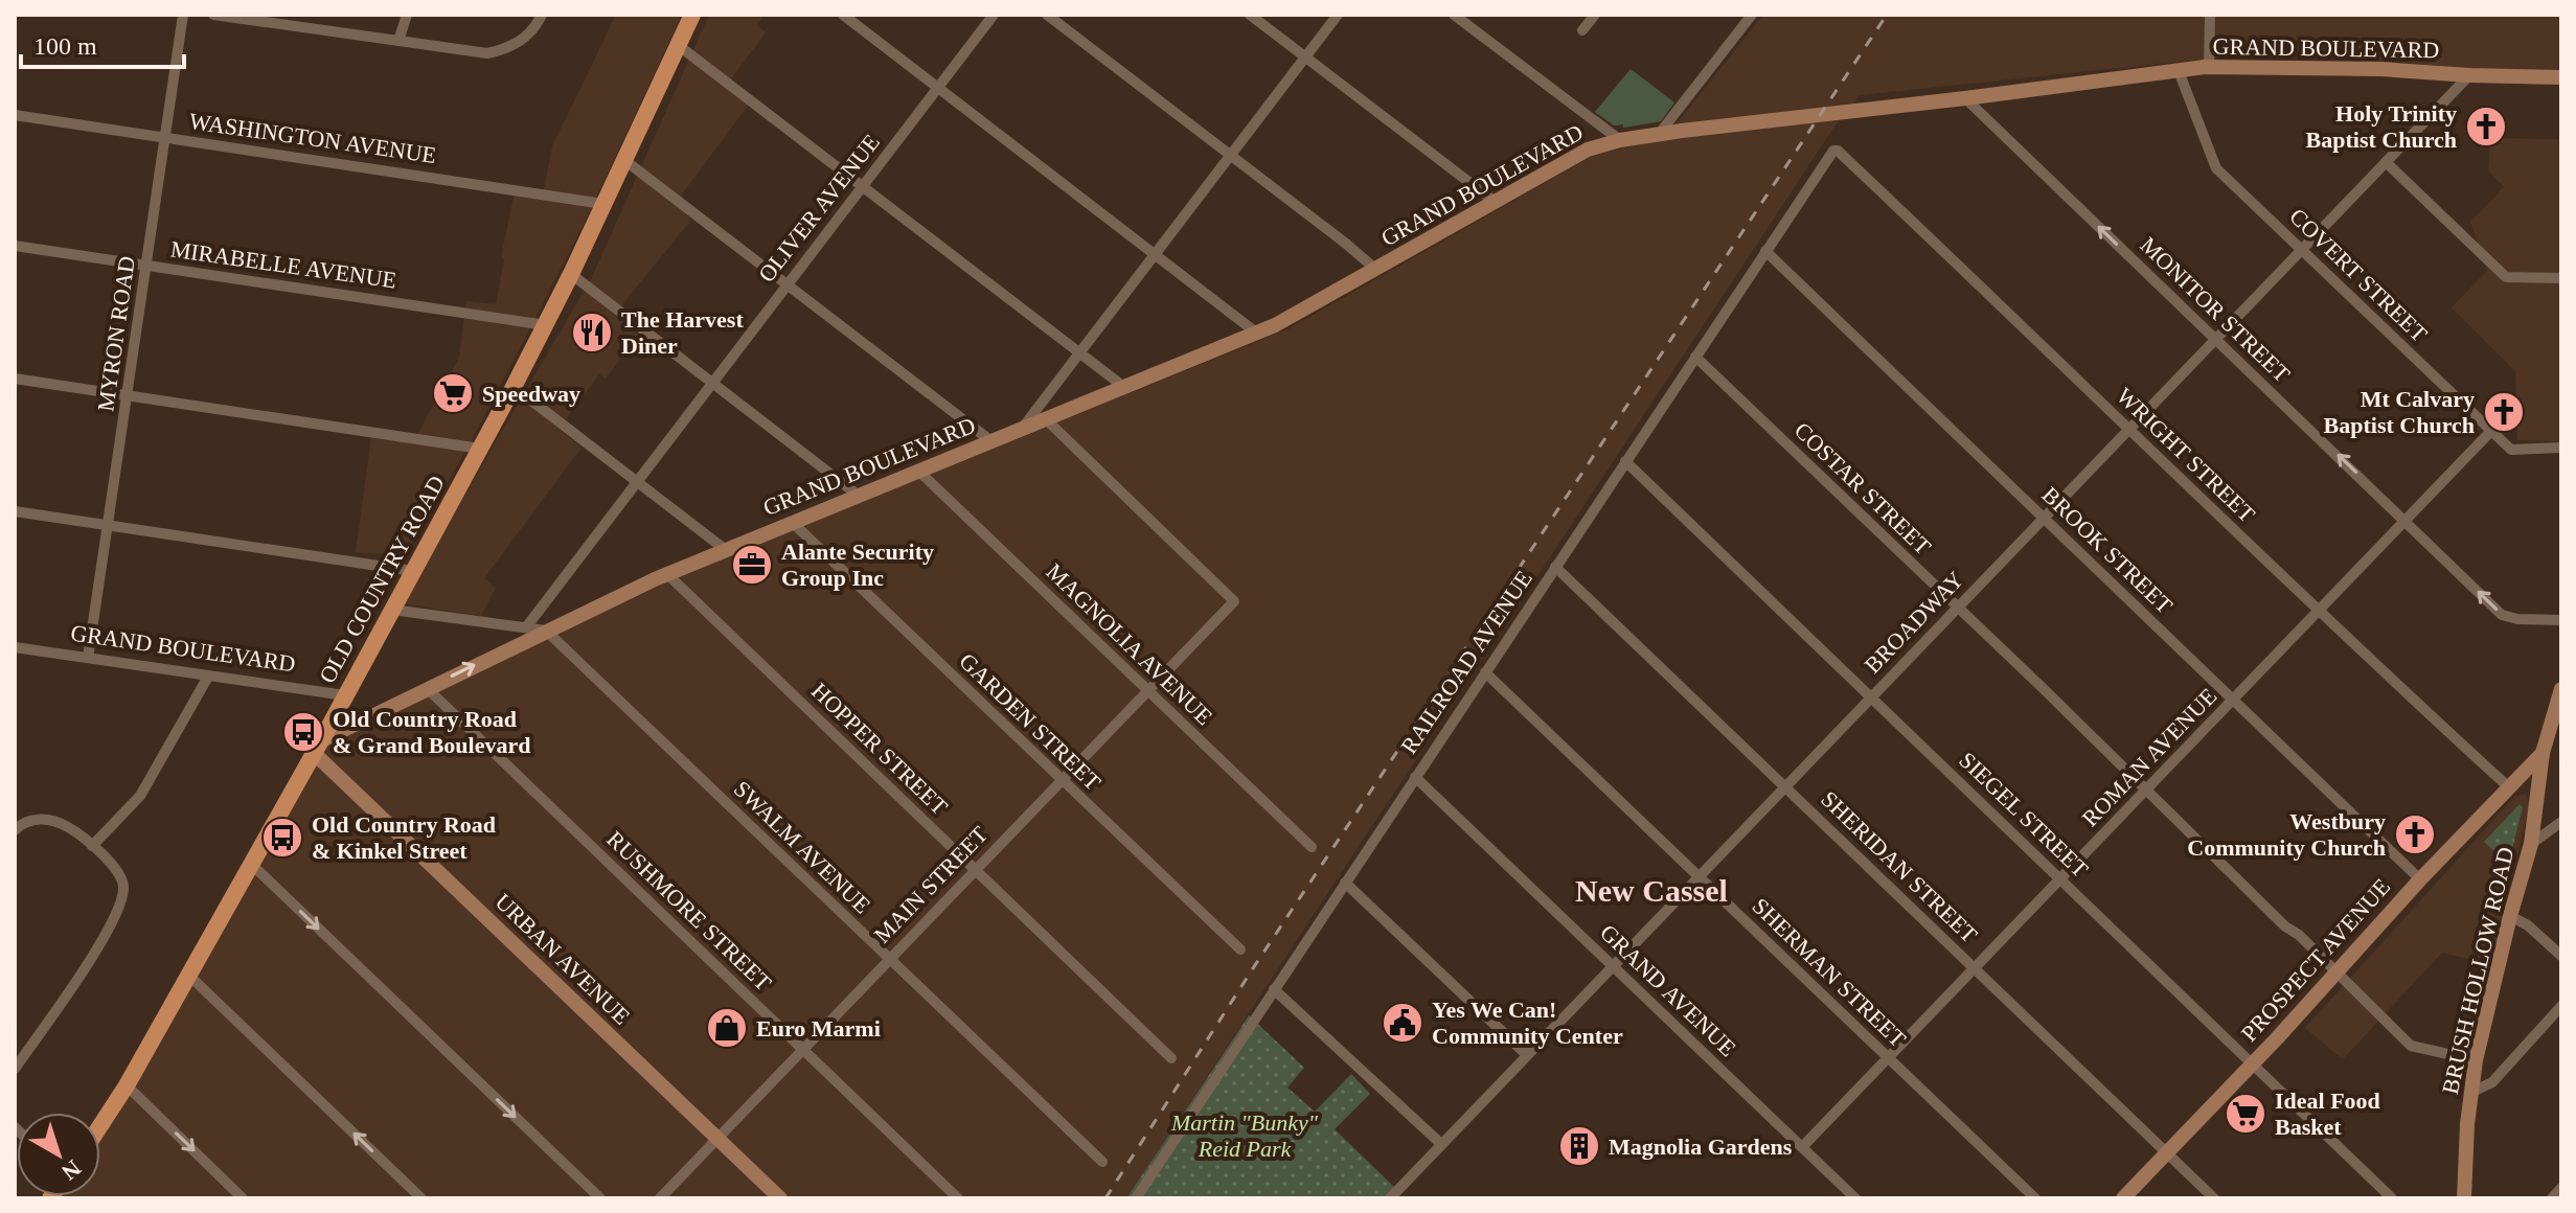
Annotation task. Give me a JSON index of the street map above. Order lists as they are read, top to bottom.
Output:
{
  "streets": {
    "main road": ["OLD COUNTRY ROAD"],
    "street": [
      "GRAND BOULEVARD",
      "WASHINGTON AVENUE",
      "OLIVER AVENUE",
      "MIRABELLE AVENUE",
      "COVERT STREET",
      "MONITOR STREET",
      "MYRON ROAD",
      "WRIGHT STREET",
      "COSTAR STREET",
      "BROOK STREET",
      "BROADWAY",
      "MAGNOLIA AVENUE",
      "RAILROAD AVENUE",
      "GARDEN STREET",
      "HOPPER STREET",
      "ROMAN AVENUE",
      "SIEGEL STREET",
      "SWALM AVENUE",
      "SHERIDAN STREET",
      "MAIN STREET",
      "RUSHMORE STREET",
      "URBAN AVENUE",
      "PROSPECT AVENUE",
      "BRUSH HOLLOW ROAD",
      "SHERMAN STREET",
      "GRAND AVENUE"
    ]
  },
  "crossings": [
    ["GRAND BOULEVARD", "COVERT STREET"],
    ["GRAND BOULEVARD", "MONITOR STREET"],
    ["GRAND BOULEVARD", "MYRON ROAD"],
    ["GRAND BOULEVARD", "OLD COUNTRY ROAD"],
    ["GRAND BOULEVARD", "BROADWAY"],
    ["GRAND BOULEVARD", "MAGNOLIA AVENUE"],
    ["GRAND BOULEVARD", "GARDEN STREET"],
    ["GRAND BOULEVARD", "HOPPER STREET"],
    ["GRAND BOULEVARD", "SWALM AVENUE"],
    ["GRAND BOULEVARD", "MAIN STREET"],
    ["GRAND BOULEVARD", "RUSHMORE STREET"],
    ["GRAND BOULEVARD", "URBAN AVENUE"],
    ["WASHINGTON AVENUE", "MYRON ROAD"],
    ["WASHINGTON AVENUE", "OLD COUNTRY ROAD"],
    ["MIRABELLE AVENUE", "MYRON ROAD"],
    ["MIRABELLE AVENUE", "OLD COUNTRY ROAD"],
    ["COVERT STREET", "BROADWAY"],
    ["COVERT STREET", "ROMAN AVENUE"],
    ["MONITOR STREET", "BROADWAY"],
    ["MONITOR STREET", "ROMAN AVENUE"],
    ["WRIGHT STREET", "BROADWAY"],
    ["WRIGHT STREET", "RAILROAD AVENUE"],
    ["WRIGHT STREET", "ROMAN AVENUE"],
    ["WRIGHT STREET", "PROSPECT AVENUE"],
    ["COSTAR STREET", "BROADWAY"],
    ["COSTAR STREET", "RAILROAD AVENUE"],
    ["COSTAR STREET", "ROMAN AVENUE"],
    ["COSTAR STREET", "PROSPECT AVENUE"],
    ["COSTAR STREET", "BRUSH HOLLOW ROAD"],
    ["BROOK STREET", "BROADWAY"],
    ["BROOK STREET", "RAILROAD AVENUE"],
    ["BROOK STREET", "ROMAN AVENUE"],
    ["BROOK STREET", "PROSPECT AVENUE"],
    ["OLD COUNTRY ROAD", "URBAN AVENUE"],
    ["BROADWAY", "SIEGEL STREET"],
    ["BROADWAY", "SHERIDAN STREET"],
    ["BROADWAY", "SHERMAN STREET"],
    ["BROADWAY", "GRAND AVENUE"],
    ["MAGNOLIA AVENUE", "MAIN STREET"],
    ["RAILROAD AVENUE", "SIEGEL STREET"],
    ["RAILROAD AVENUE", "SHERIDAN STREET"],
    ["RAILROAD AVENUE", "SHERMAN STREET"],
    ["RAILROAD AVENUE", "GRAND AVENUE"],
    ["GARDEN STREET", "MAIN STREET"],
    ["HOPPER STREET", "MAIN STREET"],
    ["ROMAN AVENUE", "SIEGEL STREET"],
    ["ROMAN AVENUE", "SHERIDAN STREET"],
    ["ROMAN AVENUE", "SHERMAN STREET"],
    ["ROMAN AVENUE", "GRAND AVENUE"],
    ["SIEGEL STREET", "PROSPECT AVENUE"],
    ["SWALM AVENUE", "MAIN STREET"],
    ["SHERIDAN STREET", "PROSPECT AVENUE"],
    ["MAIN STREET", "RUSHMORE STREET"],
    ["MAIN STREET", "URBAN AVENUE"],
    ["PROSPECT AVENUE", "BRUSH HOLLOW ROAD"]
  ],
  "one_way": ["MONITOR STREET"],
  "districts": ["New Cassel"],
  "parks": ["Martin \"Bunky\" Reid Park"],
  "places": {
    "church": ["Holy Trinity Baptist Church", "Mt Calvary Baptist Church", "Westbury Community Church"],
    "restaurant": ["The Harvest Diner"],
    "supermarket": ["Speedway", "Ideal Food Basket"],
    "office": ["Alante Security Group Inc"],
    "bus stop": ["Old Country Road & Grand Boulevard", "Old Country Road & Kinkel Street"],
    "public building": ["Yes We Can! Community Center"],
    "shop": ["Euro Marmi"],
    "building": ["Magnolia Gardens"]
  },
  "scale_bar": "100 m",
  "north": "bottom right"
}
